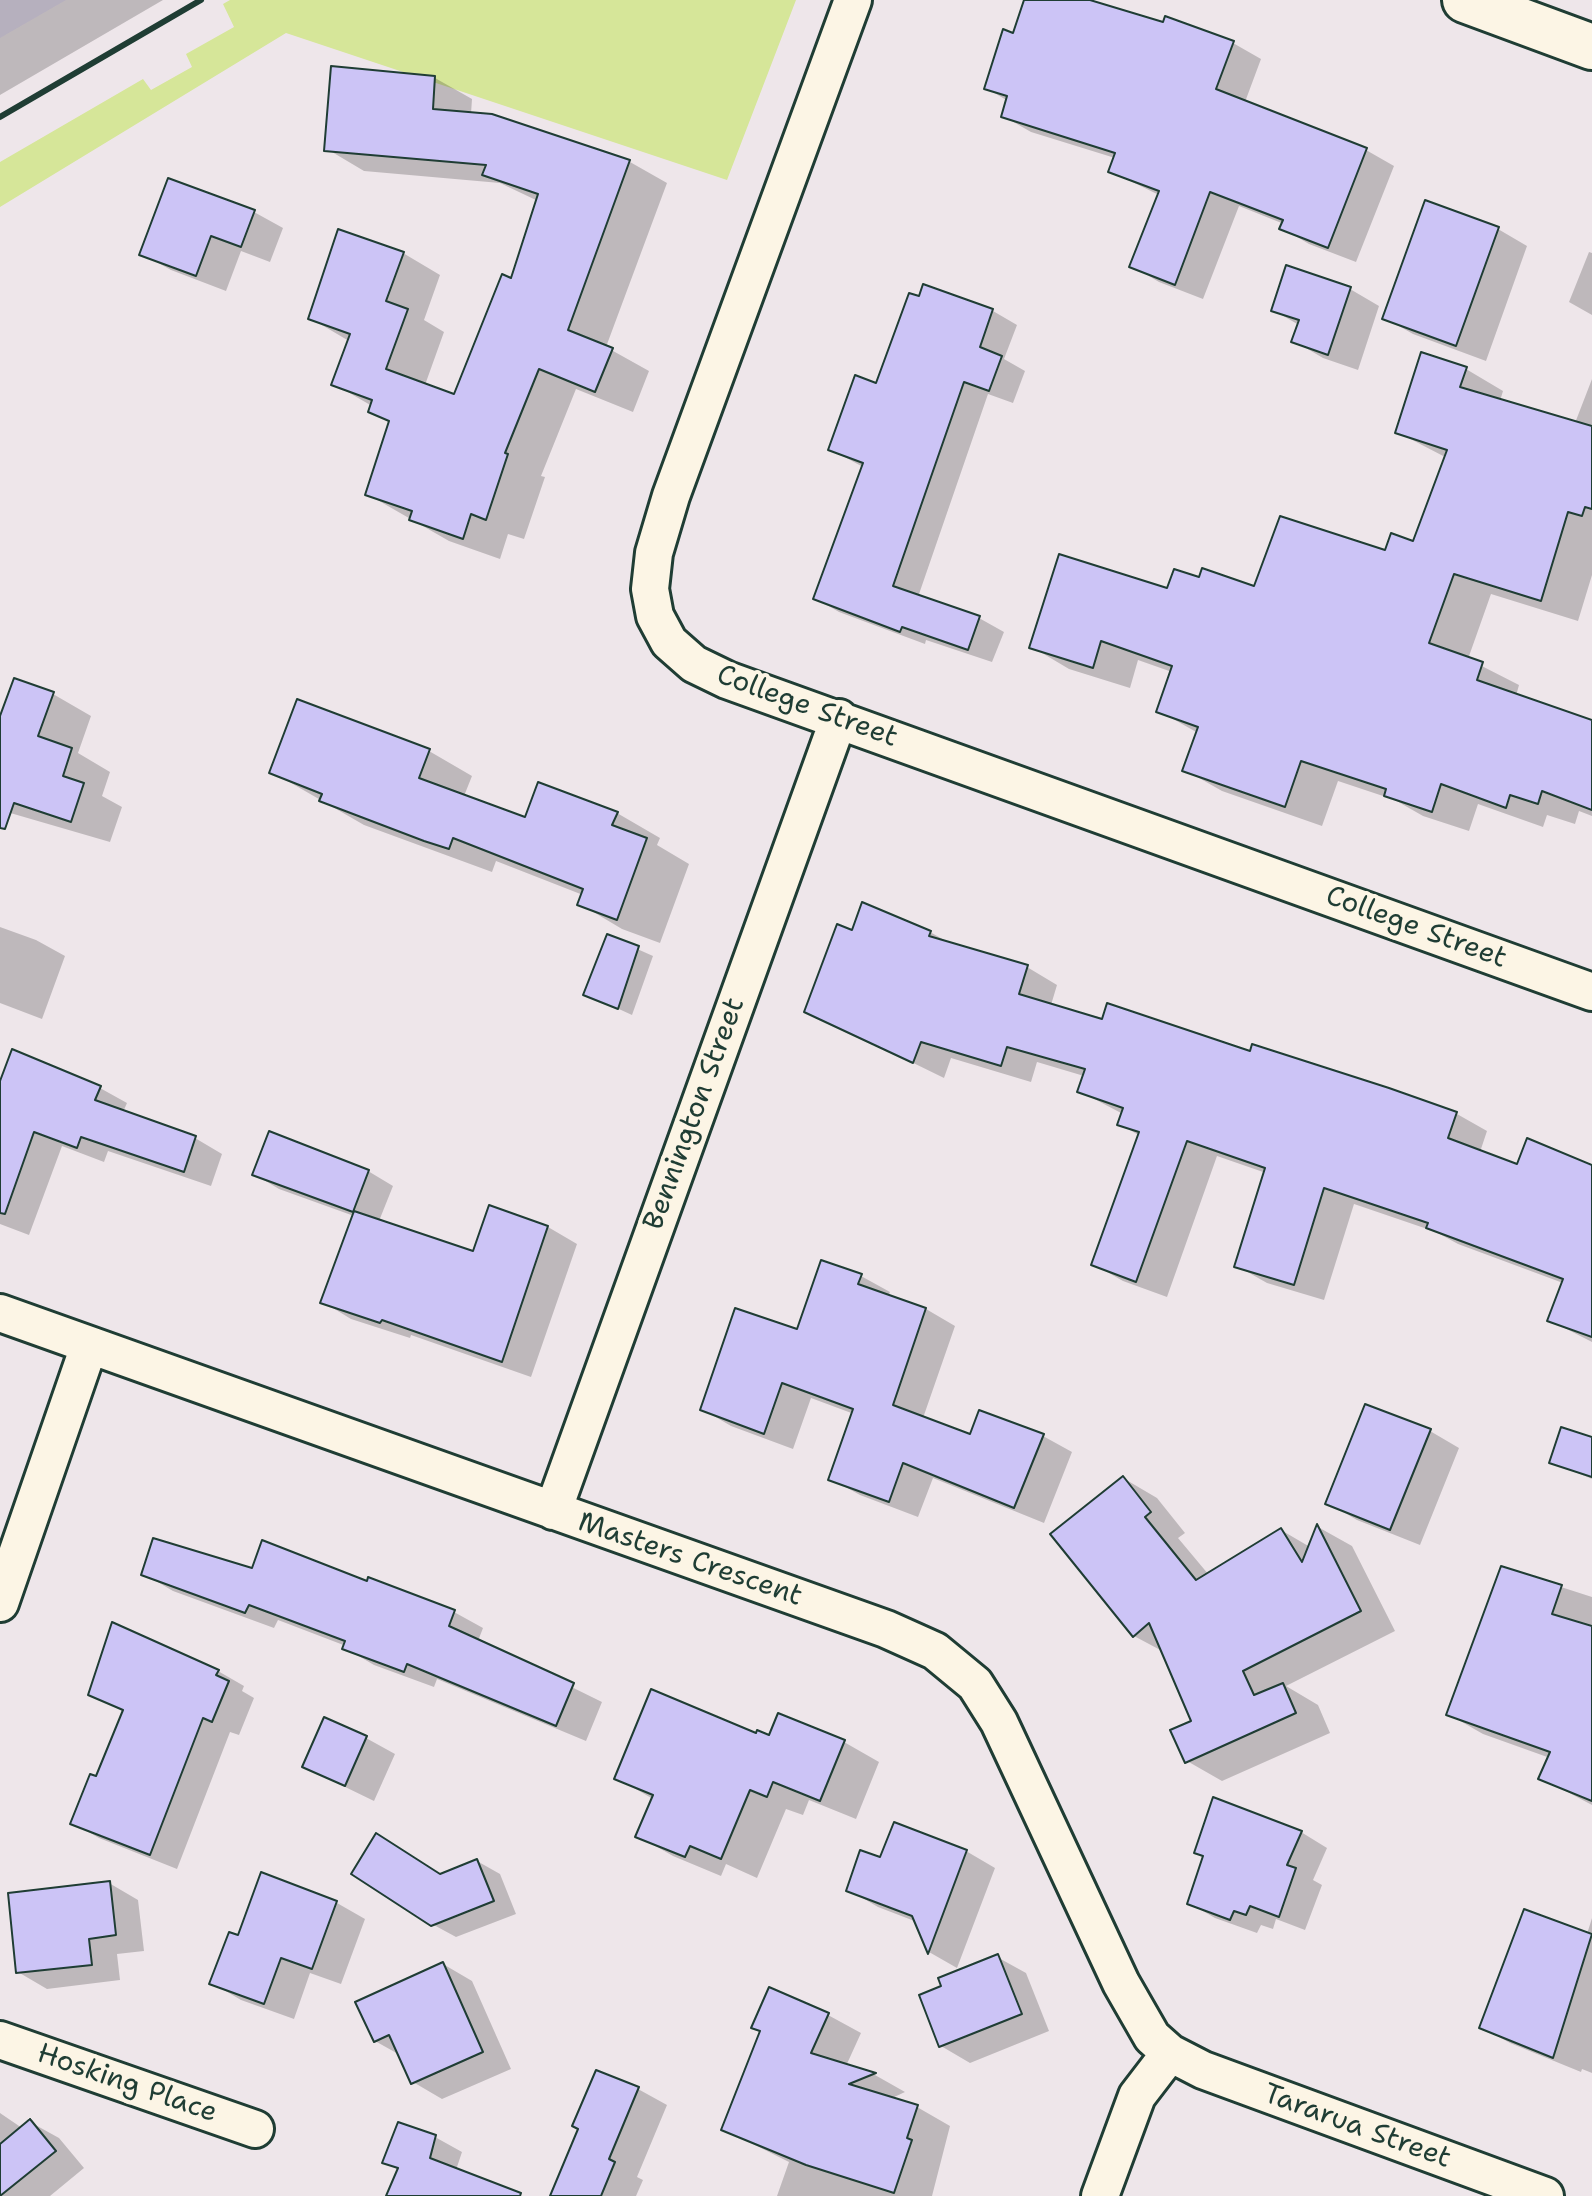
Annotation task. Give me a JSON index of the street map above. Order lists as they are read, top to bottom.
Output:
{
  "streets": {
    "street": [
      "College Street",
      "Bennington Street",
      "Masters Crescent",
      "Hosking Place",
      "Tararua Street"
    ]
  },
  "crossings": [
    ["College Street", "Bennington Street"],
    ["Bennington Street", "Masters Crescent"],
    ["Masters Crescent", "Tararua Street"]
  ]
}
